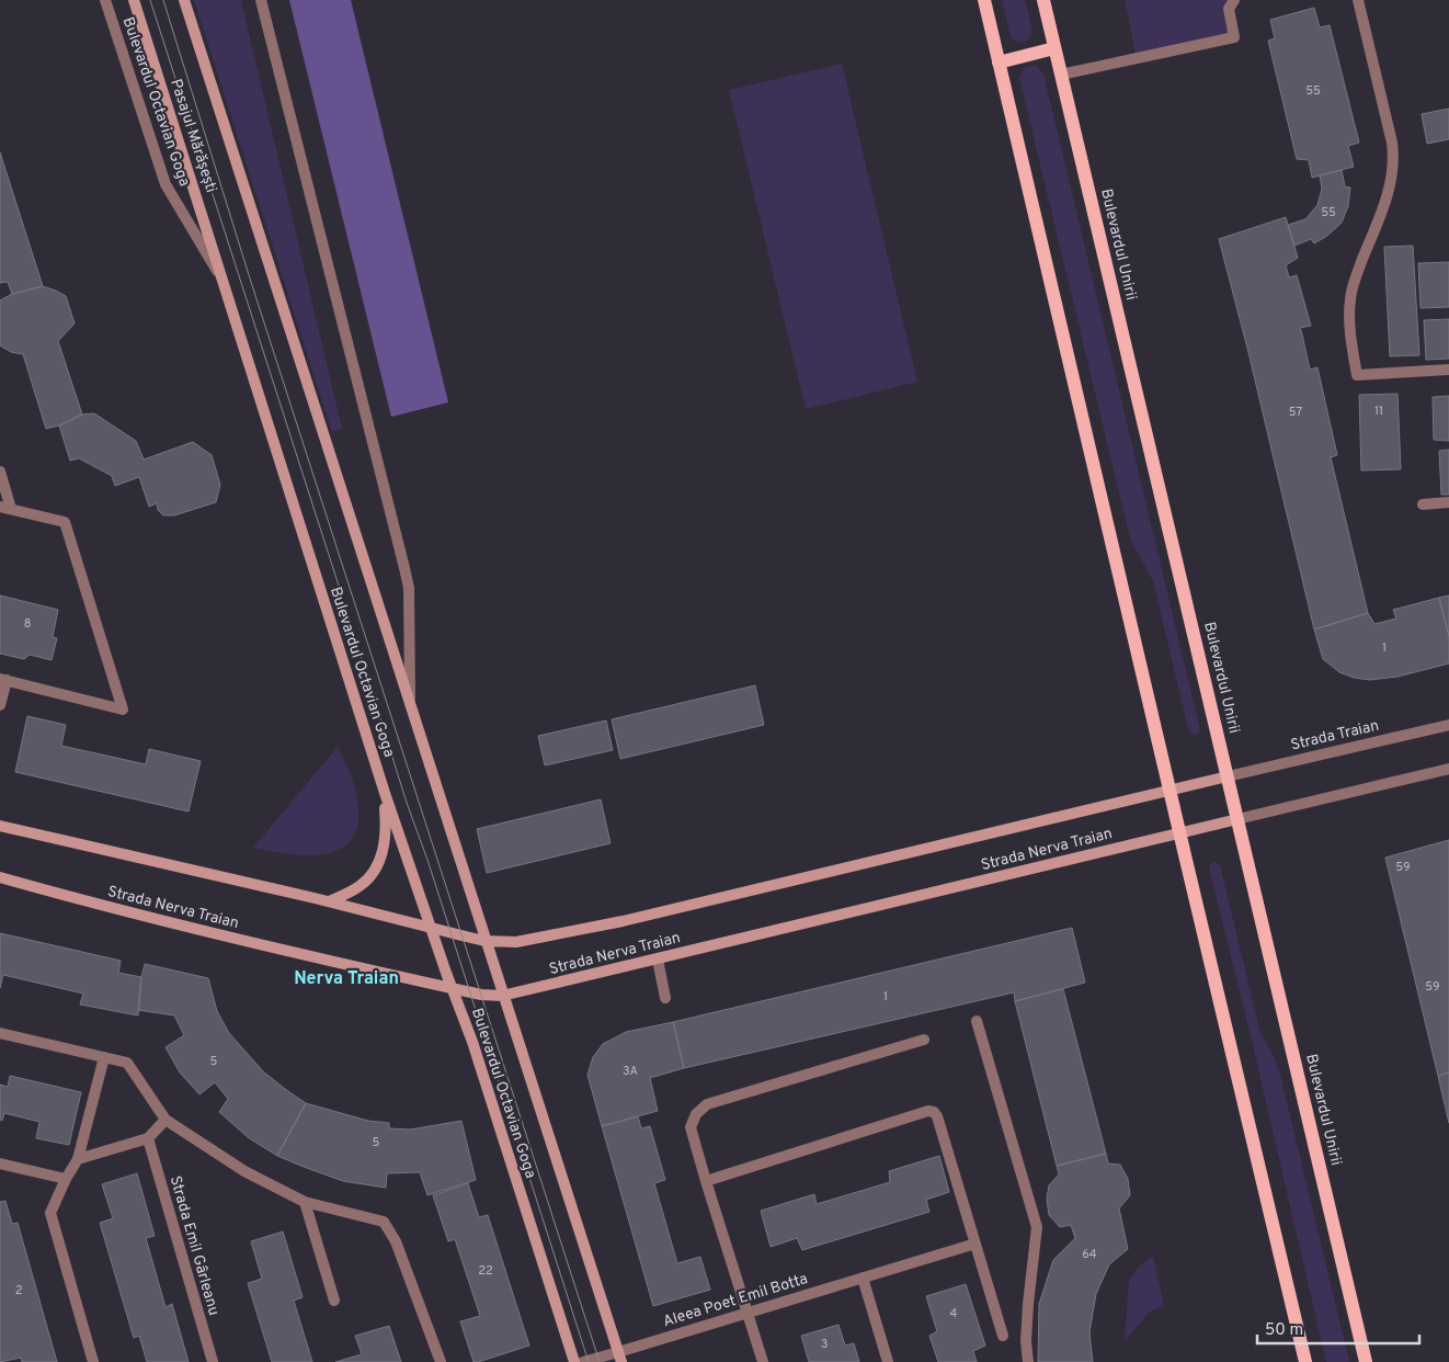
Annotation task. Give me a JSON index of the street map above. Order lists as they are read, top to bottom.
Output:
{
  "streets": {
    "main road": [
      "Bulevardul Octavian Goga",
      "Pasajul Mărășești",
      "Bulevardul Unirii",
      "Strada Nerva Traian"
    ],
    "street": ["Strada Traian", "Strada Emil Gârleanu", "Aleea Poet Emil Botta"]
  },
  "crossings": [
    ["Bulevardul Octavian Goga", "Pasajul Mărășești"],
    ["Bulevardul Octavian Goga", "Strada Nerva Traian"],
    ["Bulevardul Octavian Goga", "Aleea Poet Emil Botta"],
    ["Bulevardul Unirii", "Strada Traian"],
    ["Bulevardul Unirii", "Strada Nerva Traian"],
    ["Strada Traian", "Strada Nerva Traian"]
  ],
  "districts": ["Nerva Traian"],
  "house_numbers": [
    "55",
    "55",
    "11",
    "57",
    "8",
    "1",
    "59",
    "59",
    "1",
    "5",
    "3A",
    "5",
    "64",
    "22",
    "2",
    "4",
    "3"
  ],
  "scale_bar": "50 m"
}
